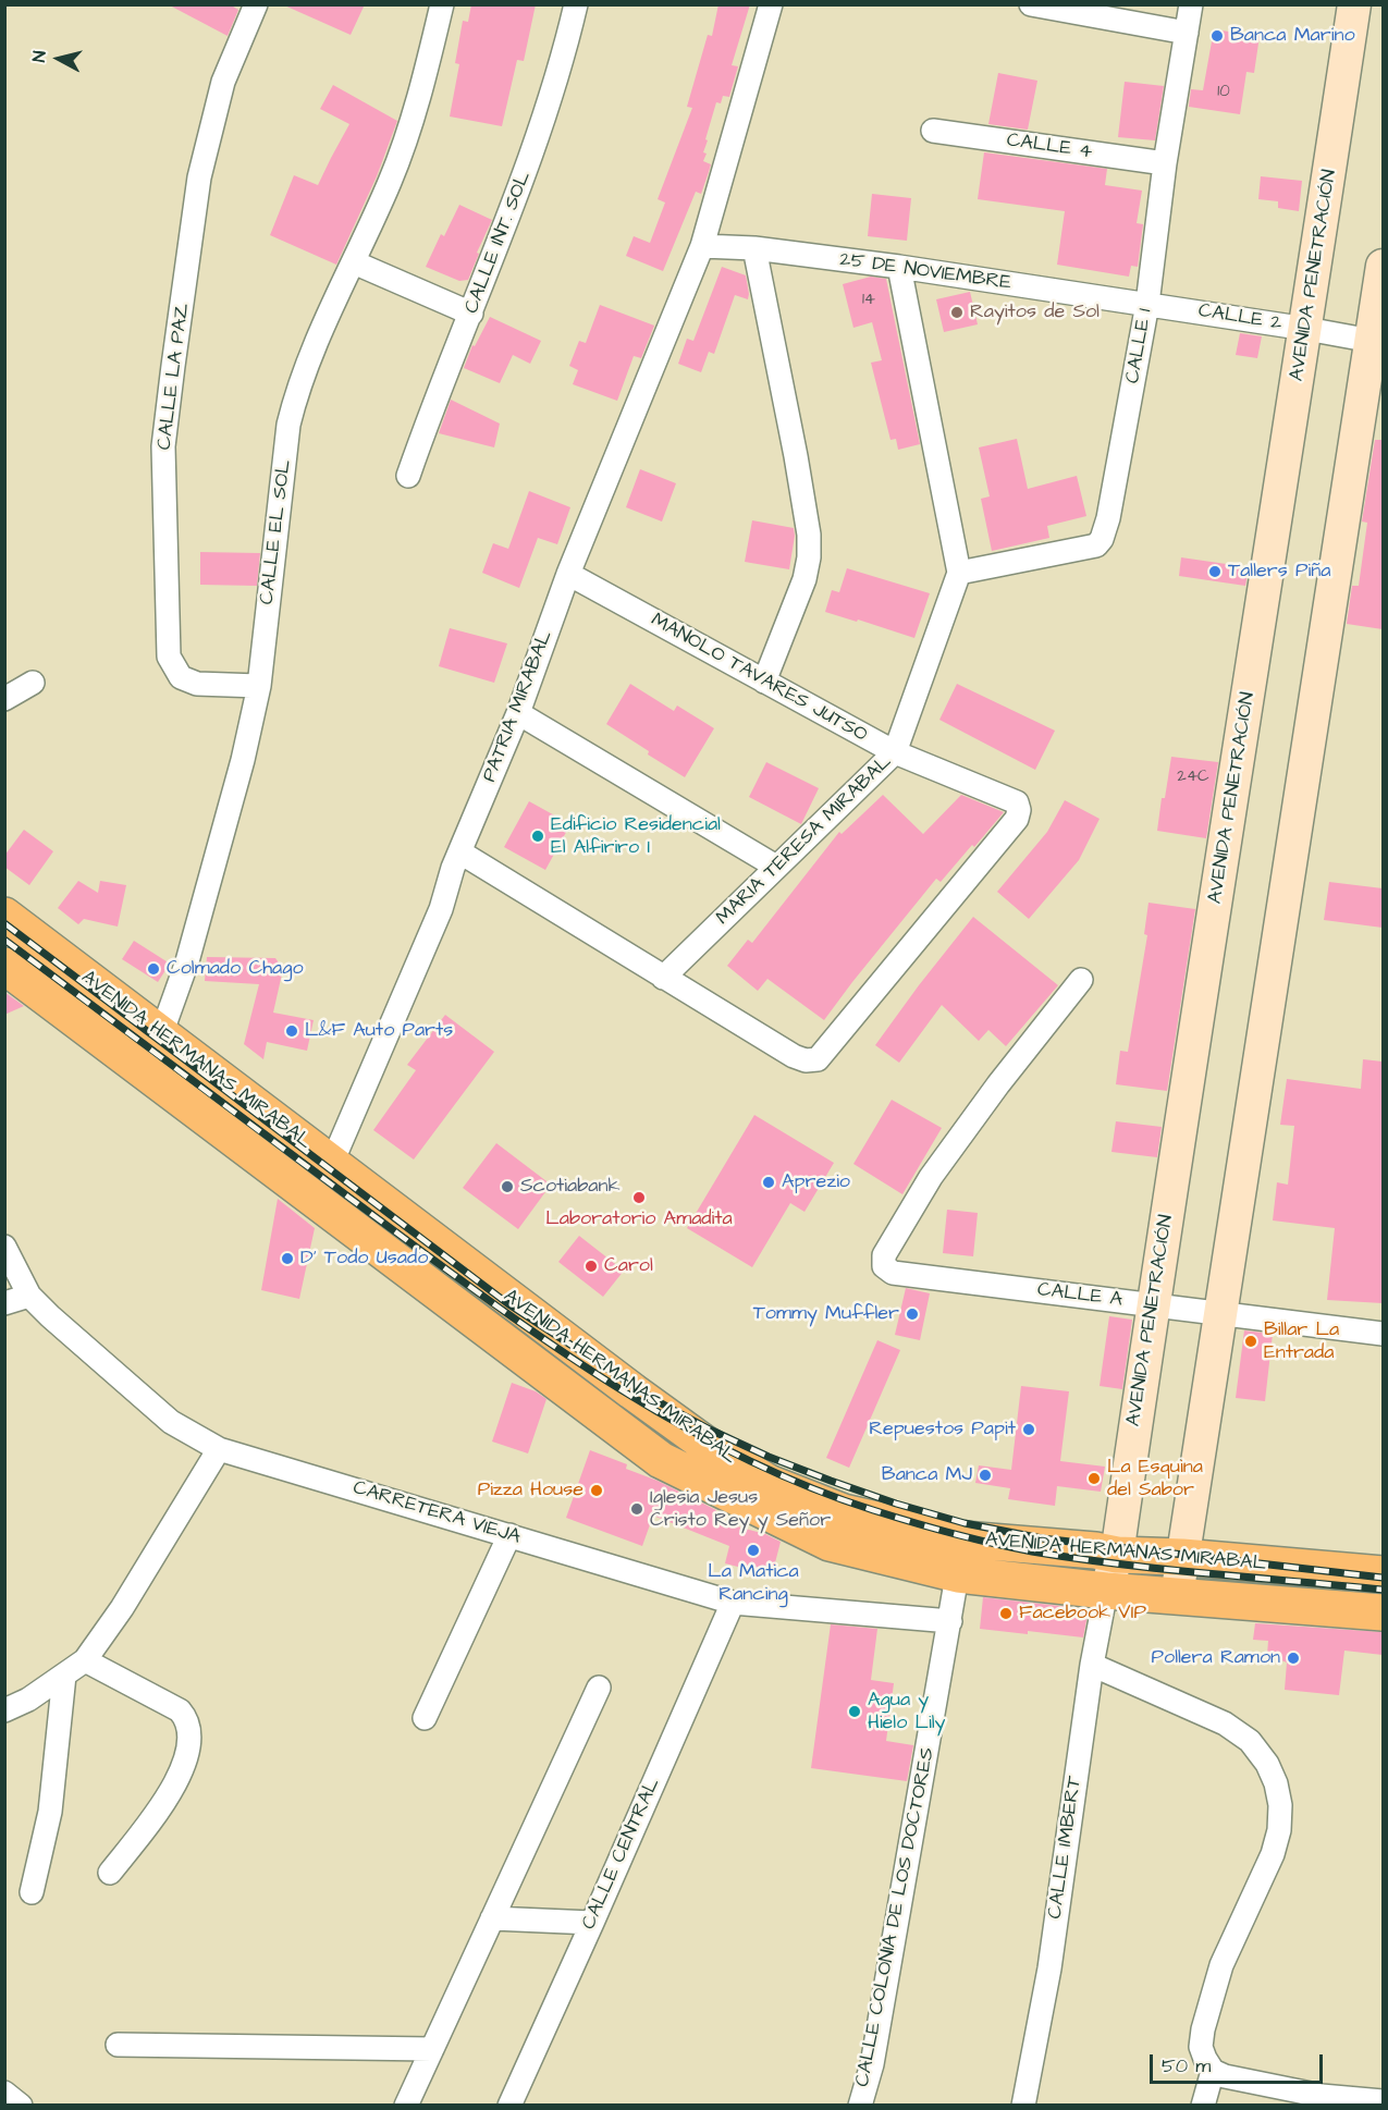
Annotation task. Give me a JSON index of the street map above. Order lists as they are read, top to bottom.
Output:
{
  "streets": {
    "main road": ["AVENIDA HERMANAS MIRABAL"],
    "street": [
      "CALLE 4",
      "CALLE INT. SOL",
      "25 DE NOVIEMBRE",
      "AVENIDA PENETRACIÓN",
      "CALLE 2",
      "CALLE 1",
      "CALLE LA PAZ",
      "CALLE EL SOL",
      "MANOLO TAVARES JUTSO",
      "PATRIA MIRABAL",
      "MARIA TERESA MIRABAL",
      "CALLE A",
      "CARRETERA VIEJA",
      "CALLE IMBERT",
      "CALLE CENTRAL",
      "CALLE COLONIA DE LOS DOCTORES"
    ]
  },
  "crossings": [
    ["CALLE 4", "CALLE 1"],
    ["25 DE NOVIEMBRE", "CALLE 2"],
    ["25 DE NOVIEMBRE", "CALLE 1"],
    ["25 DE NOVIEMBRE", "PATRIA MIRABAL"],
    ["AVENIDA PENETRACIÓN", "CALLE 2"],
    ["AVENIDA PENETRACIÓN", "AVENIDA HERMANAS MIRABAL"],
    ["AVENIDA PENETRACIÓN", "CALLE A"],
    ["AVENIDA PENETRACIÓN", "CALLE IMBERT"],
    ["CALLE 2", "CALLE 1"],
    ["CALLE 1", "MARIA TERESA MIRABAL"],
    ["CALLE LA PAZ", "CALLE EL SOL"],
    ["CALLE EL SOL", "AVENIDA HERMANAS MIRABAL"],
    ["MANOLO TAVARES JUTSO", "PATRIA MIRABAL"],
    ["MANOLO TAVARES JUTSO", "MARIA TERESA MIRABAL"],
    ["PATRIA MIRABAL", "AVENIDA HERMANAS MIRABAL"],
    ["AVENIDA HERMANAS MIRABAL", "CALLE IMBERT"],
    ["AVENIDA HERMANAS MIRABAL", "CALLE COLONIA DE LOS DOCTORES"],
    ["CARRETERA VIEJA", "CALLE CENTRAL"],
    ["CARRETERA VIEJA", "CALLE COLONIA DE LOS DOCTORES"]
  ],
  "places": [
    "Banca Marino",
    "Rayitos de Sol",
    "Tallers Piña",
    "Edificio Residencial El Alfiriro I",
    "Colmado Chago",
    "L&F Auto Parts",
    "Aprezio",
    "Scotiabank",
    "Laboratorio Amadita",
    "D' Todo Usado",
    "Carol",
    "Tommy Muffler",
    "Billar La Entrada",
    "Repuestos Papit",
    "Banca MJ",
    "La Esquina del Sabor",
    "Pizza House",
    "Iglesia Jesus Cristo Rey y Señor",
    "La Matica Rancing",
    "Facebook VIP",
    "Pollera Ramon",
    "Agua y Hielo Lily"
  ],
  "house_numbers": ["10", "14", "24C"],
  "scale_bar": "50 m",
  "north": "left"
}
